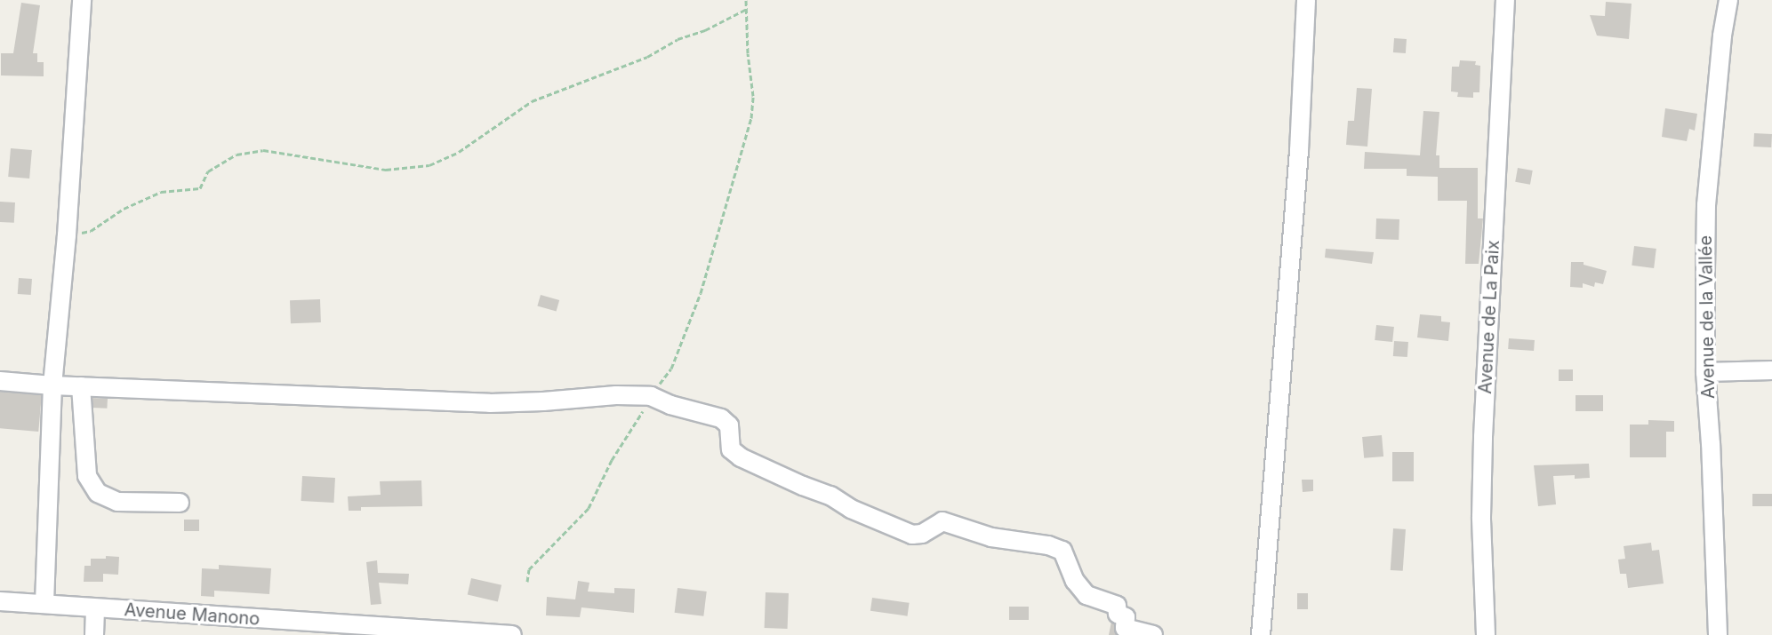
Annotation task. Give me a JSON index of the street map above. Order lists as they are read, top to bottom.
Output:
{
  "streets": {
    "street": ["Avenue de La Paix", "Avenue de la Vallée", "Avenue Manono"]
  }
}
